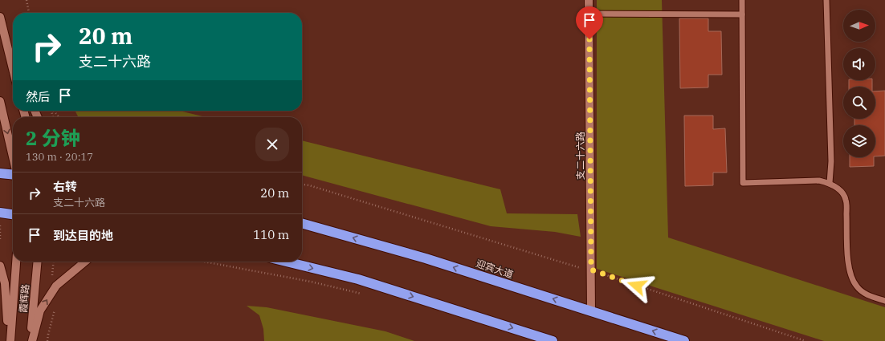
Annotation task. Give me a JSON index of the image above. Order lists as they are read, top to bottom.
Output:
{
  "streets": {
    "highway": ["迎宾大道"],
    "street": ["支二十六路", "霞辉路"]
  },
  "crossings": [
    ["支二十六路", "迎宾大道"]
  ],
  "north": "right",
  "page": {
    "turn": ["20 m", "支二十六路"],
    "then": "然后",
    "heading": ["2 分钟", "130 m · 20:17"],
    "list": [
      {
        "name": "右转",
        "note": "支二十六路",
        "value": "20 m"
      },
      {
        "name": "到达目的地",
        "value": "110 m"
      }
    ]
  }
}
